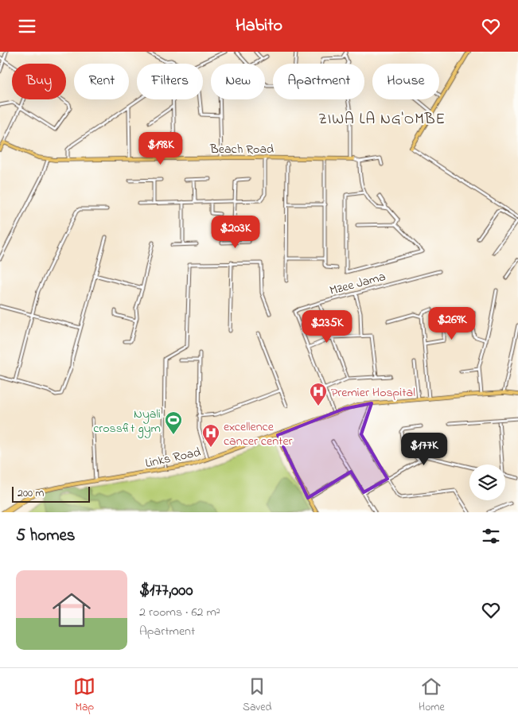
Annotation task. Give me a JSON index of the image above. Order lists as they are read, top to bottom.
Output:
{
  "streets": {
    "main road": ["Beach Road", "Links Road"],
    "street": ["Mzee Jama"]
  },
  "crossings": [
    ["Mzee Jama", "Links Road"]
  ],
  "districts": ["ZIWA LA NG'OMBE"],
  "places": {
    "hospital": ["Premier Hospital", "excellence cancer center"],
    "sports": ["Nyali crossfit gym"]
  },
  "scale_bar": "200 m",
  "page": {
    "header": "Habito",
    "chip": [
      "Buy",
      "Rent",
      "Filters",
      "New",
      "Apartment",
      "House"
    ],
    "price": [
      "$198K",
      "$203K",
      "$269K",
      "$235K",
      "$177K"
    ],
    "scale": "200 m",
    "heading": "5 homes",
    "list": [
      {
        "name": "$177,000",
        "note": "2 rooms · 62 m² · Apartment"
      }
    ],
    "tabs": ["Map", "Saved", "Home"]
  }
}
